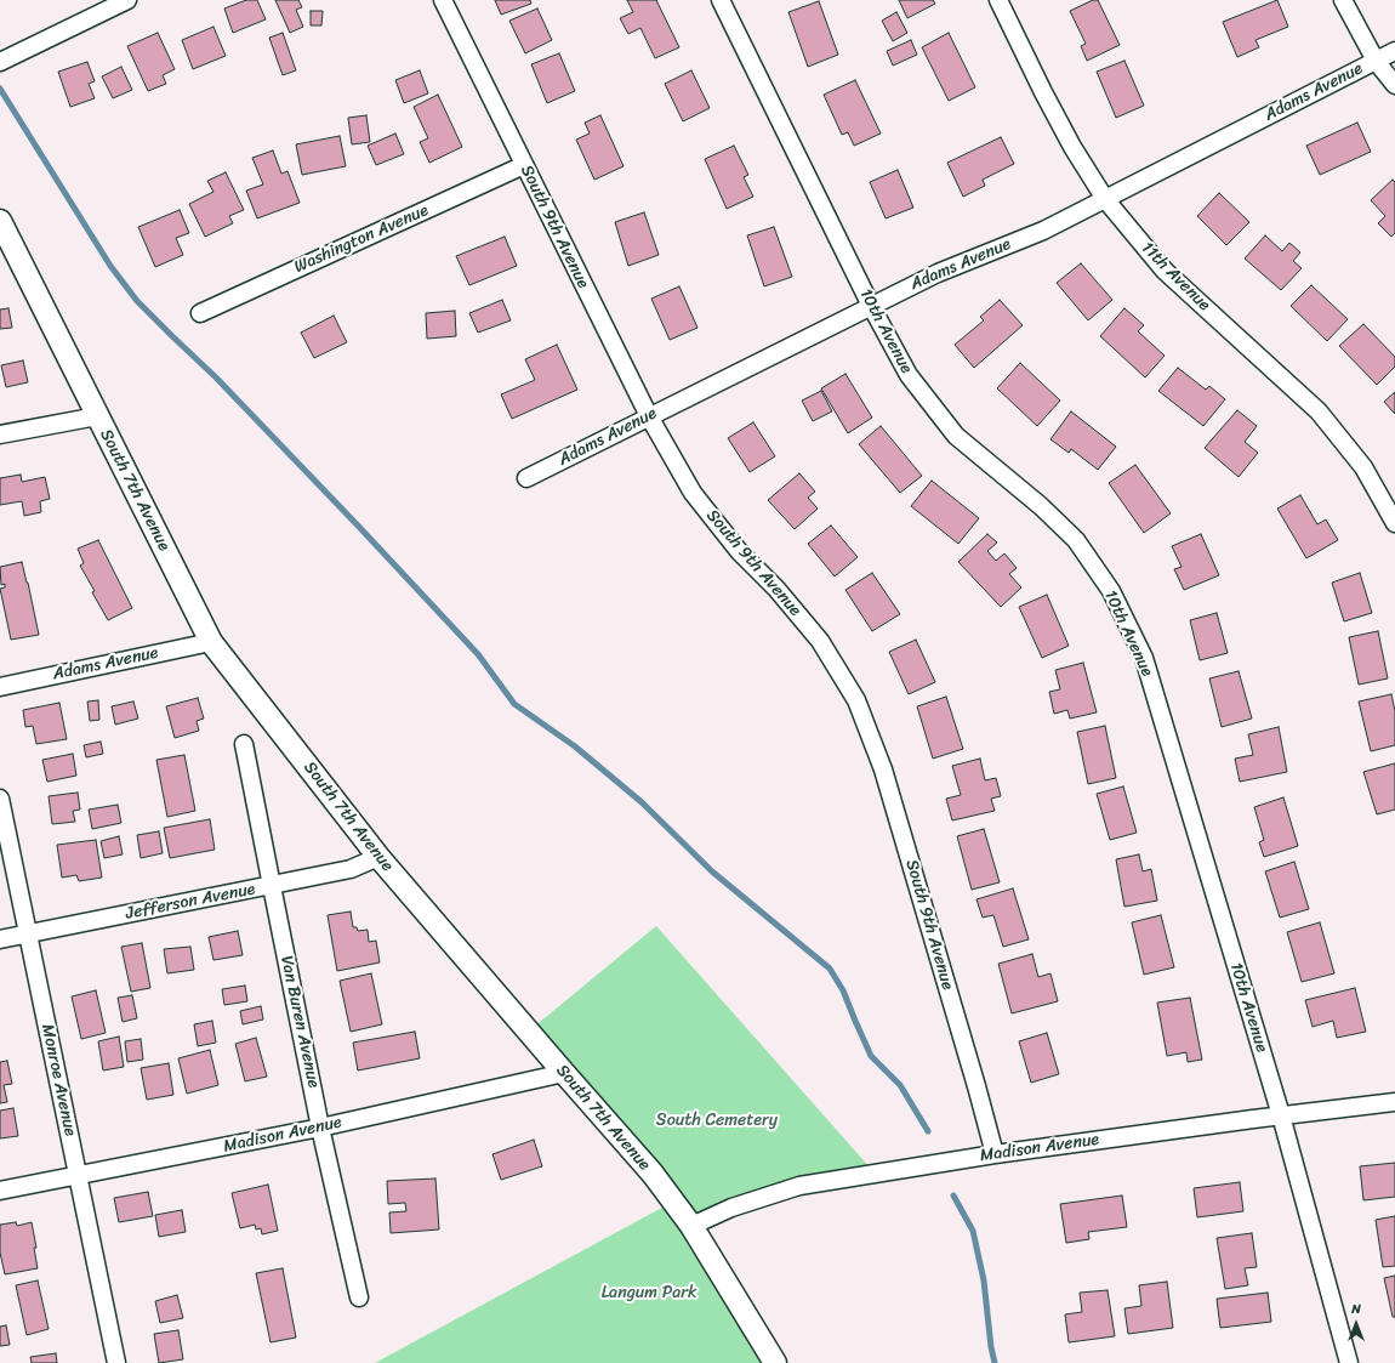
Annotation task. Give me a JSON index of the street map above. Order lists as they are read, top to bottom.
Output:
{
  "streets": {
    "street": [
      "Adams Avenue",
      "South 9th Avenue",
      "Washington Avenue",
      "11th Avenue",
      "10th Avenue",
      "South 7th Avenue",
      "Jefferson Avenue",
      "Van Buren Avenue",
      "Monroe Avenue",
      "Madison Avenue"
    ]
  },
  "crossings": [
    ["Adams Avenue", "South 9th Avenue"],
    ["Adams Avenue", "11th Avenue"],
    ["Adams Avenue", "10th Avenue"],
    ["Adams Avenue", "South 7th Avenue"],
    ["South 9th Avenue", "Washington Avenue"],
    ["South 9th Avenue", "Madison Avenue"],
    ["10th Avenue", "Madison Avenue"],
    ["South 7th Avenue", "Jefferson Avenue"],
    ["South 7th Avenue", "Madison Avenue"],
    ["Jefferson Avenue", "Van Buren Avenue"],
    ["Jefferson Avenue", "Monroe Avenue"],
    ["Van Buren Avenue", "Madison Avenue"],
    ["Monroe Avenue", "Madison Avenue"]
  ],
  "parks": ["South Cemetery", "Langum Park"],
  "north": "top"
}
